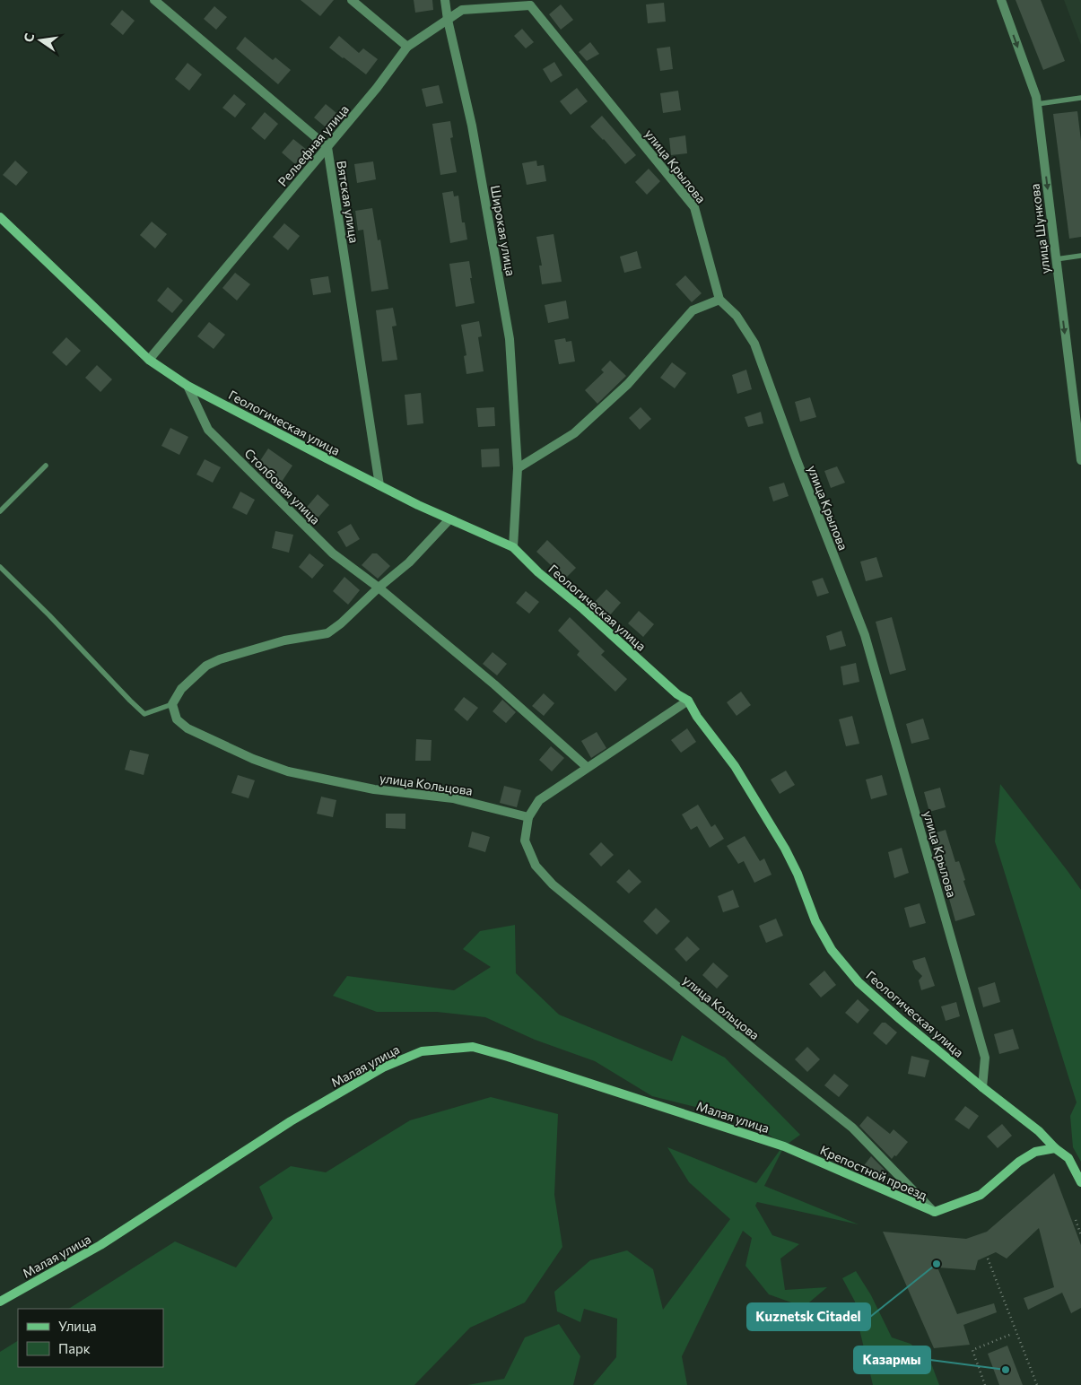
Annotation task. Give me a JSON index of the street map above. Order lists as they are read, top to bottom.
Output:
{
  "streets": {
    "street": [
      "Рельефная улица",
      "улица Крылова",
      "Вятская улица",
      "улица Шункова",
      "Широкая улица",
      "Геологическая улица",
      "Столбовая улица",
      "улица Кольцова",
      "Малая улица",
      "Крепостной проезд"
    ]
  },
  "crossings": [
    ["Рельефная улица", "улица Крылова"],
    ["Рельефная улица", "Вятская улица"],
    ["Рельефная улица", "Широкая улица"],
    ["Рельефная улица", "Геологическая улица"],
    ["улица Крылова", "Геологическая улица"],
    ["Вятская улица", "Геологическая улица"],
    ["Широкая улица", "Геологическая улица"],
    ["Геологическая улица", "Столбовая улица"],
    ["Геологическая улица", "Крепостной проезд"],
    ["улица Кольцова", "Крепостной проезд"],
    ["Малая улица", "Крепостной проезд"]
  ],
  "one_way": ["улица Шункова"],
  "places": ["Kuznetsk Citadel", "Казармы"],
  "legend": ["Улица", "Парк"],
  "north": "left"
}
